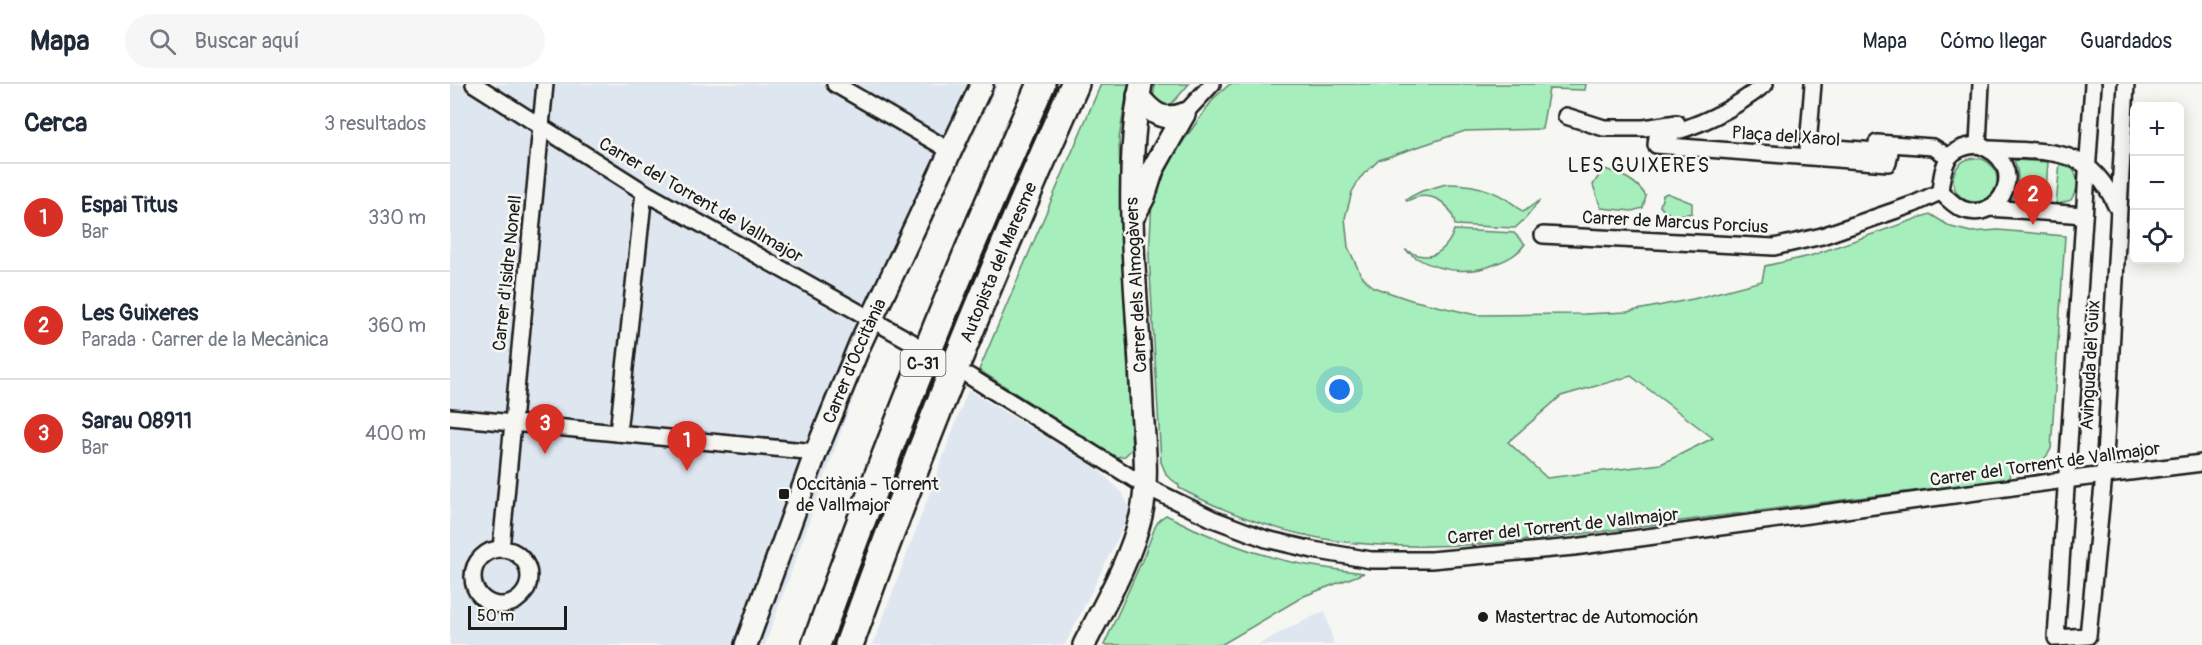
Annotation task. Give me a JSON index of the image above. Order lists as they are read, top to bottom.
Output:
{
  "streets": {
    "highway": ["Autopista del Maresme", "C-31"],
    "street": [
      "Plaça del Xarol",
      "Carrer del Torrent de Vallmajor",
      "Carrer de Marcus Porcius",
      "Carrer d'Isidre Nonell",
      "Carrer dels Almogàvers",
      "Carrer d'Occitània",
      "Avinguda del Guix"
    ]
  },
  "crossings": [
    ["Carrer del Torrent de Vallmajor", "Carrer d'Isidre Nonell"],
    ["Carrer del Torrent de Vallmajor", "Carrer dels Almogàvers"],
    ["Carrer del Torrent de Vallmajor", "Carrer d'Occitània"],
    ["Carrer del Torrent de Vallmajor", "Avinguda del Guix"]
  ],
  "districts": ["LES GUIXERES"],
  "places": {
    "transit": ["Occitània - Torrent de Vallmajor"],
    "other": ["Mastertrac de Automoción"]
  },
  "scale_bar": "50 m",
  "page": {
    "header": "Mapa",
    "search": "Buscar aquí",
    "nav": ["Mapa", "Cómo llegar", "Guardados"],
    "heading": ["Cerca", "3 resultados"],
    "map_buttons": ["+", "−"],
    "list": [
      {
        "mark": "1",
        "name": "Espai Titus",
        "note": "Bar",
        "value": "330 m"
      },
      {
        "mark": "2",
        "name": "Les Guixeres",
        "note": "Parada · Carrer de la Mecànica",
        "value": "360 m"
      },
      {
        "mark": "3",
        "name": "Sarau 08911",
        "note": "Bar",
        "value": "400 m"
      }
    ],
    "pins": ["2", "3", "1"],
    "scale": "50 m"
  }
}
